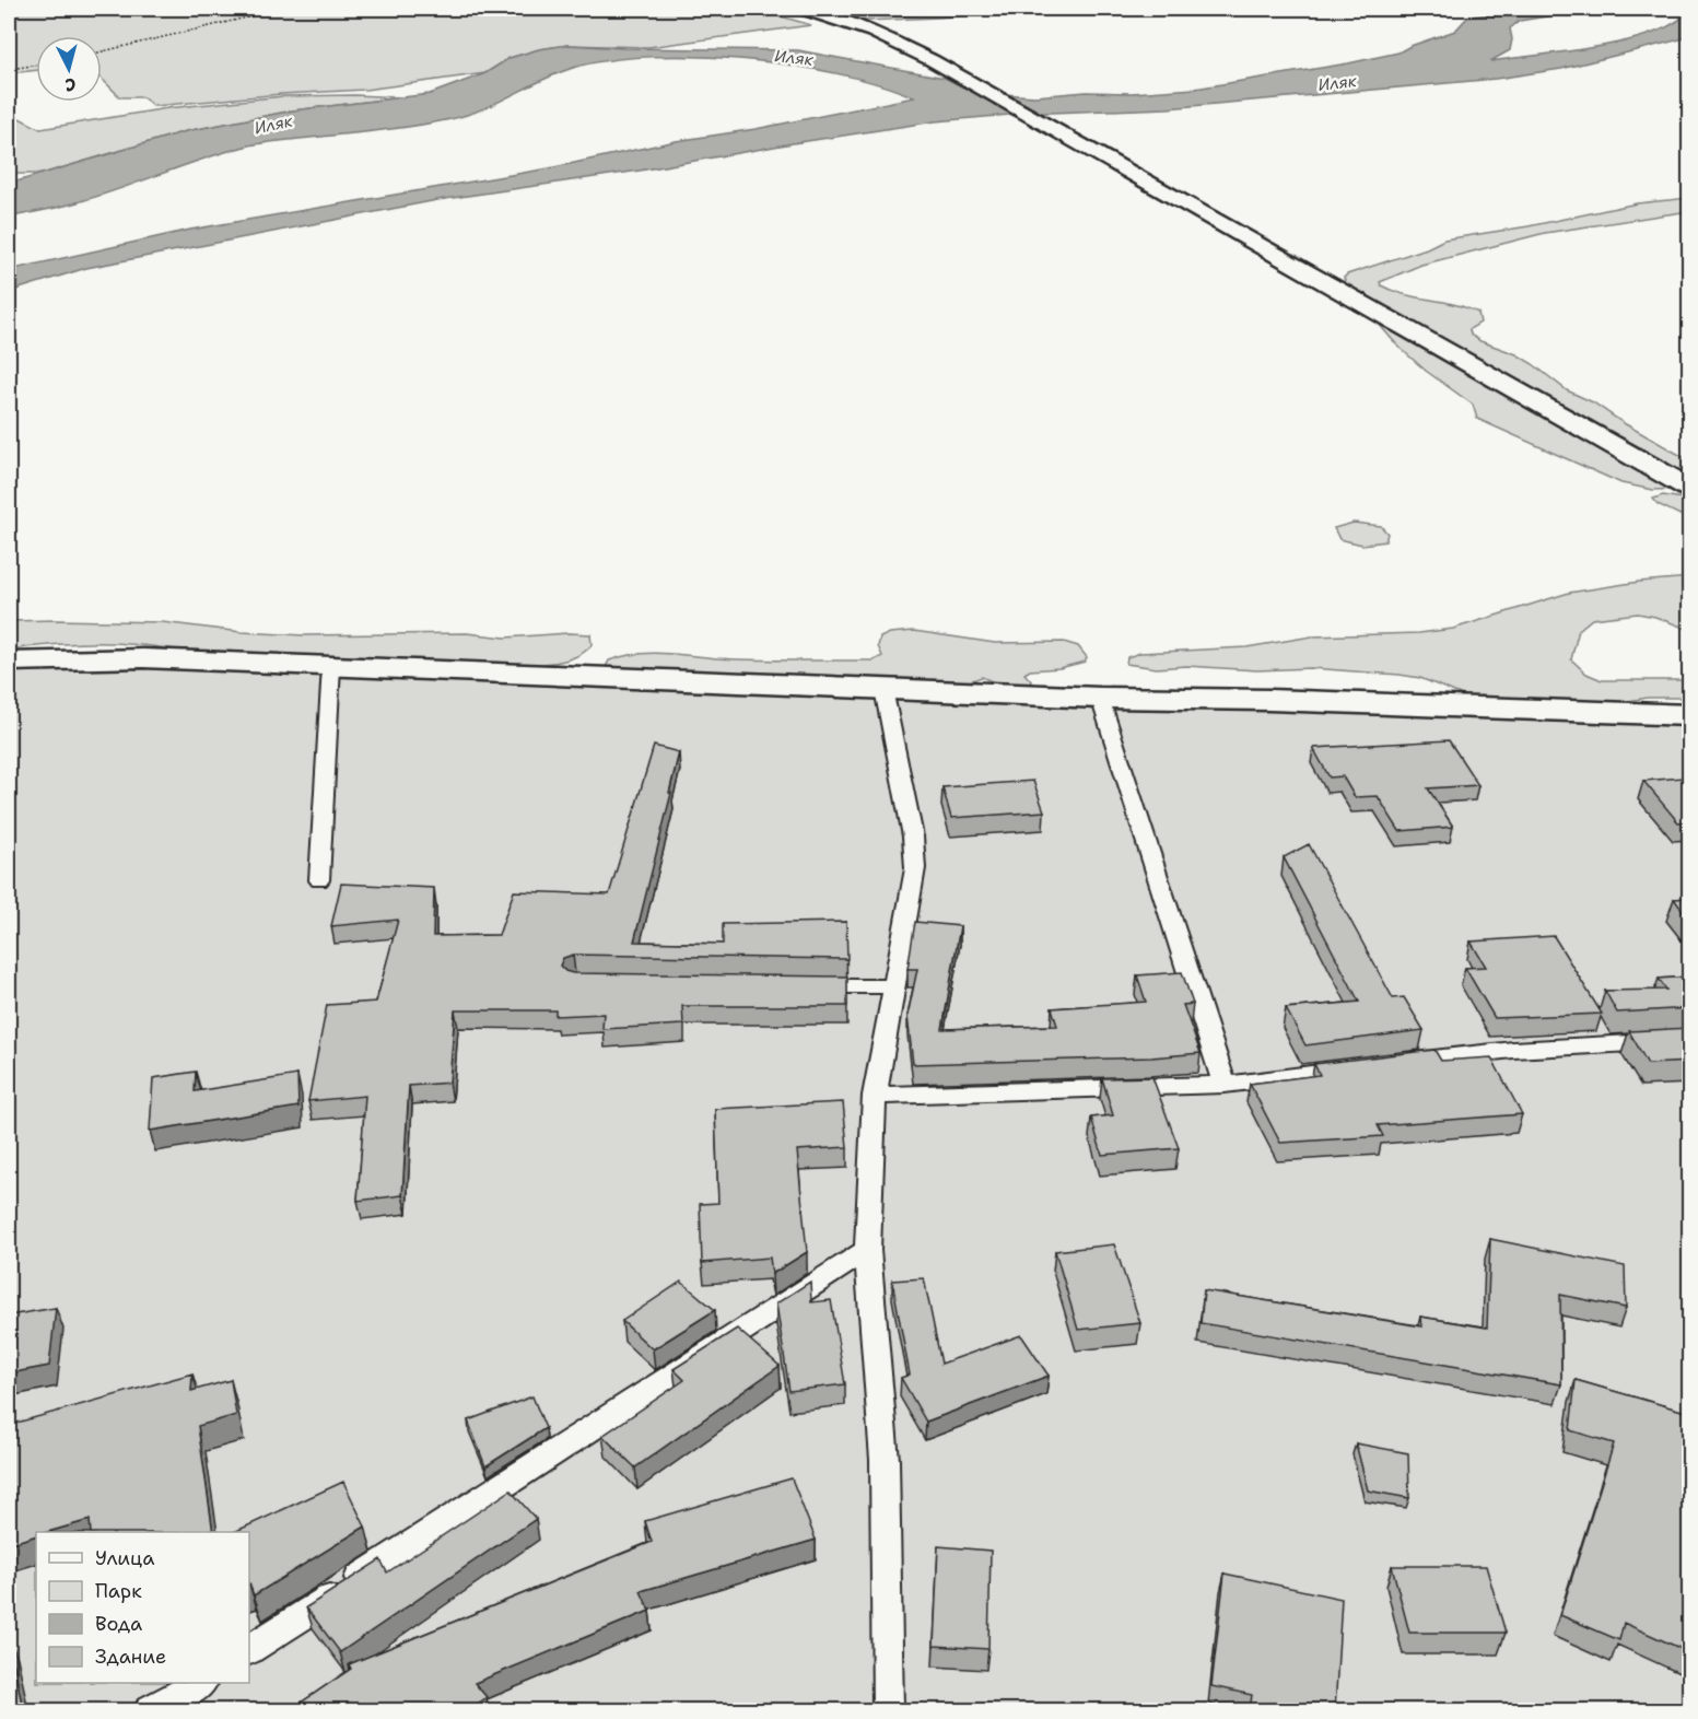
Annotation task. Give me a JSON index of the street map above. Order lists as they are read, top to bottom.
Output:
{
  "water": ["Иляк"],
  "legend": [
    "Улица",
    "Парк",
    "Вода",
    "Здание"
  ],
  "north": "bottom"
}
